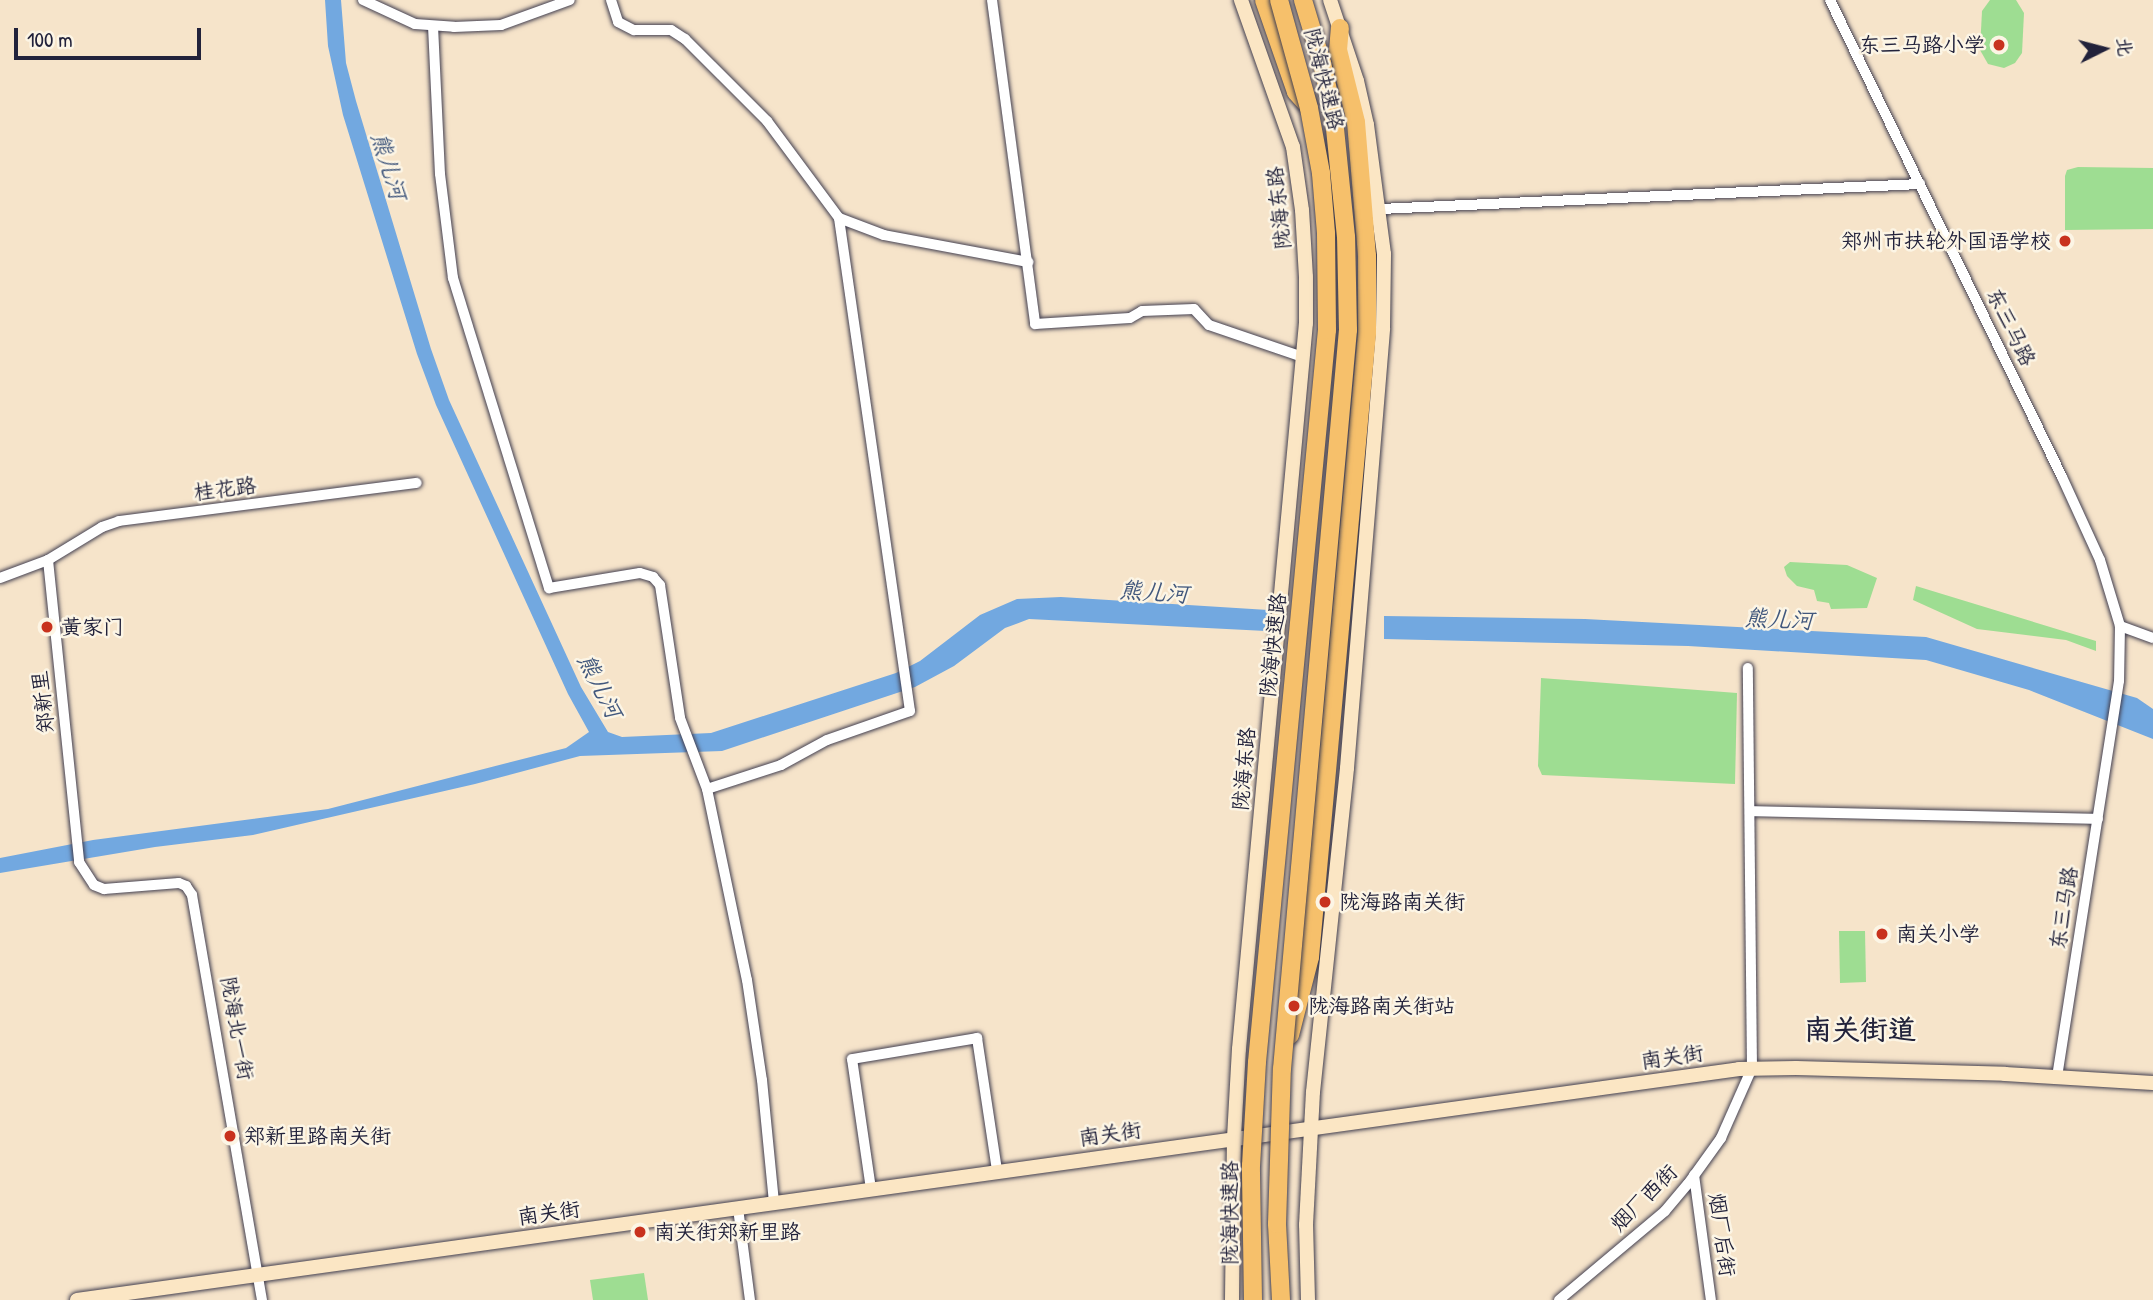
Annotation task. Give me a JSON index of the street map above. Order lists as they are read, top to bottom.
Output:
{
  "streets": {
    "highway": ["陇海快速路"],
    "street": [
      "陇海东路",
      "东三马路",
      "桂花路",
      "郑新里",
      "陇海北一街",
      "南关街",
      "烟厂西街",
      "烟厂后街"
    ]
  },
  "crossings": [
    ["陇海东路", "南关街"],
    ["东三马路", "南关街"],
    ["桂花路", "郑新里"],
    ["郑新里", "陇海北一街"],
    ["陇海北一街", "南关街"],
    ["南关街", "烟厂西街"],
    ["烟厂西街", "烟厂后街"]
  ],
  "districts": ["南关街道"],
  "water": ["熊儿河"],
  "places": [
    "东三马路小学",
    "郑州市扶轮外国语学校",
    "黄家门",
    "陇海路南关街",
    "南关小学",
    "陇海路南关街站",
    "郑新里路南关街",
    "南关街郑新里路"
  ],
  "scale_bar": "100 m",
  "north": "right"
}
